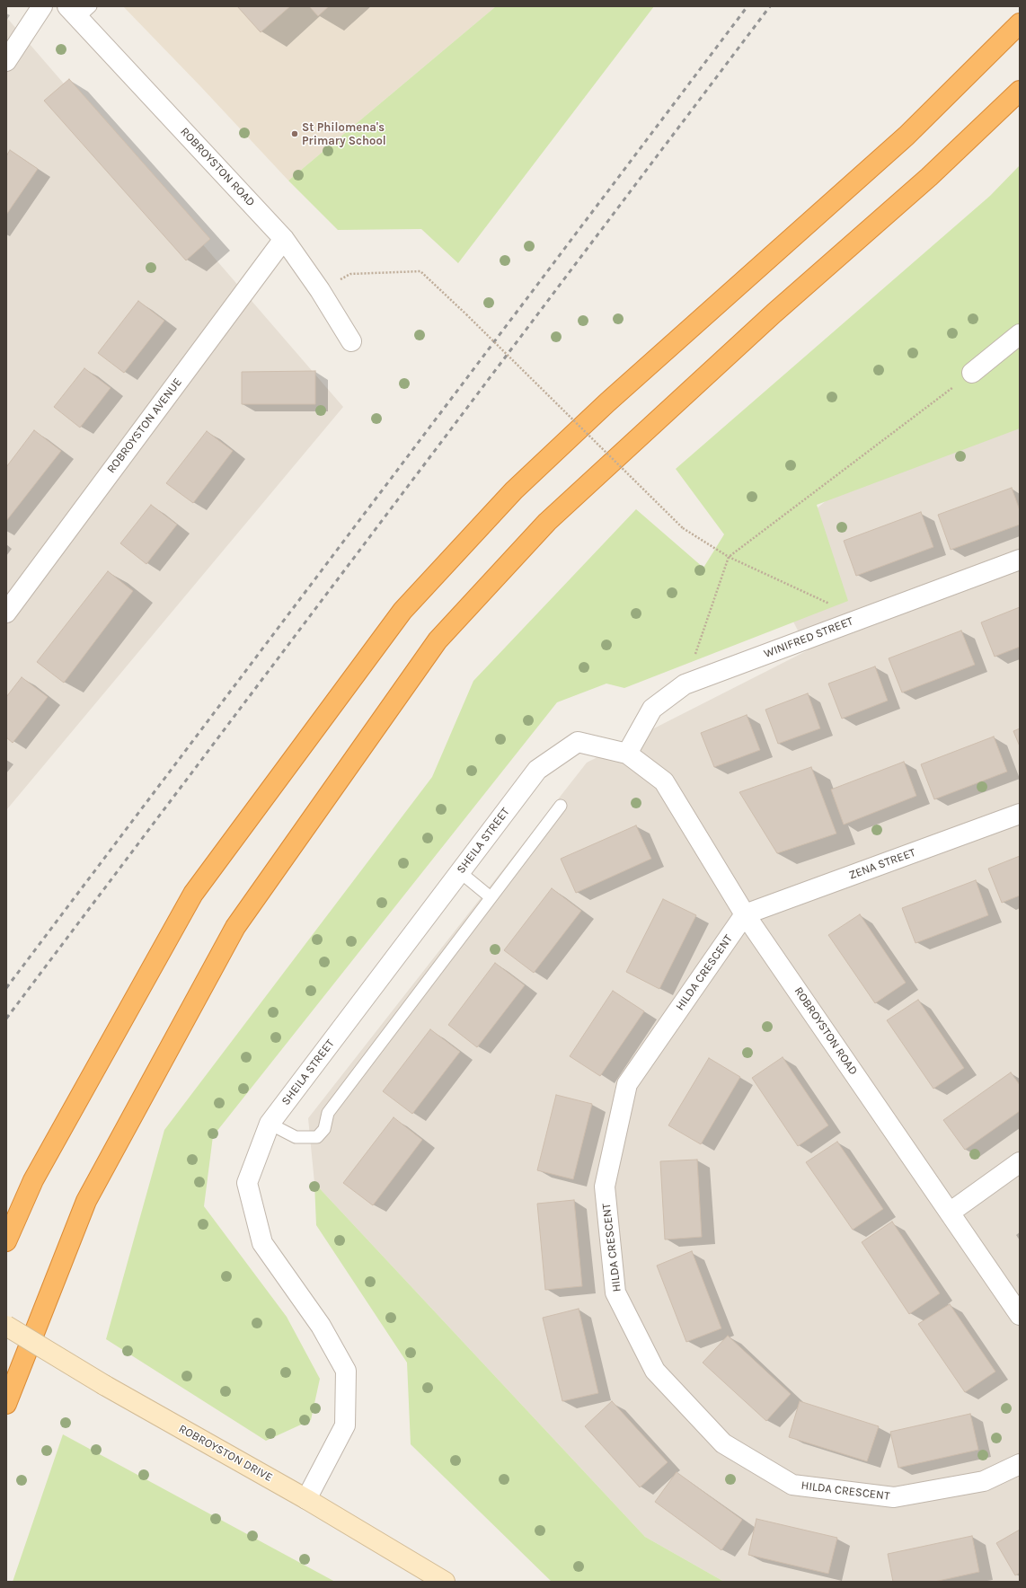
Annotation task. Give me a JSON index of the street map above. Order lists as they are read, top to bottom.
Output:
{
  "streets": {
    "main road": ["ROBROYSTON DRIVE"],
    "street": [
      "ROBROYSTON ROAD",
      "ROBROYSTON AVENUE",
      "WINIFRED STREET",
      "SHEILA STREET",
      "ZENA STREET",
      "HILDA CRESCENT"
    ]
  },
  "crossings": [
    ["ROBROYSTON ROAD", "ROBROYSTON AVENUE"],
    ["ROBROYSTON ROAD", "WINIFRED STREET"],
    ["ROBROYSTON ROAD", "SHEILA STREET"],
    ["ROBROYSTON ROAD", "ZENA STREET"],
    ["ROBROYSTON ROAD", "HILDA CRESCENT"],
    ["WINIFRED STREET", "SHEILA STREET"],
    ["SHEILA STREET", "ROBROYSTON DRIVE"],
    ["ZENA STREET", "HILDA CRESCENT"]
  ],
  "places": ["St Philomena's Primary School"]
}
